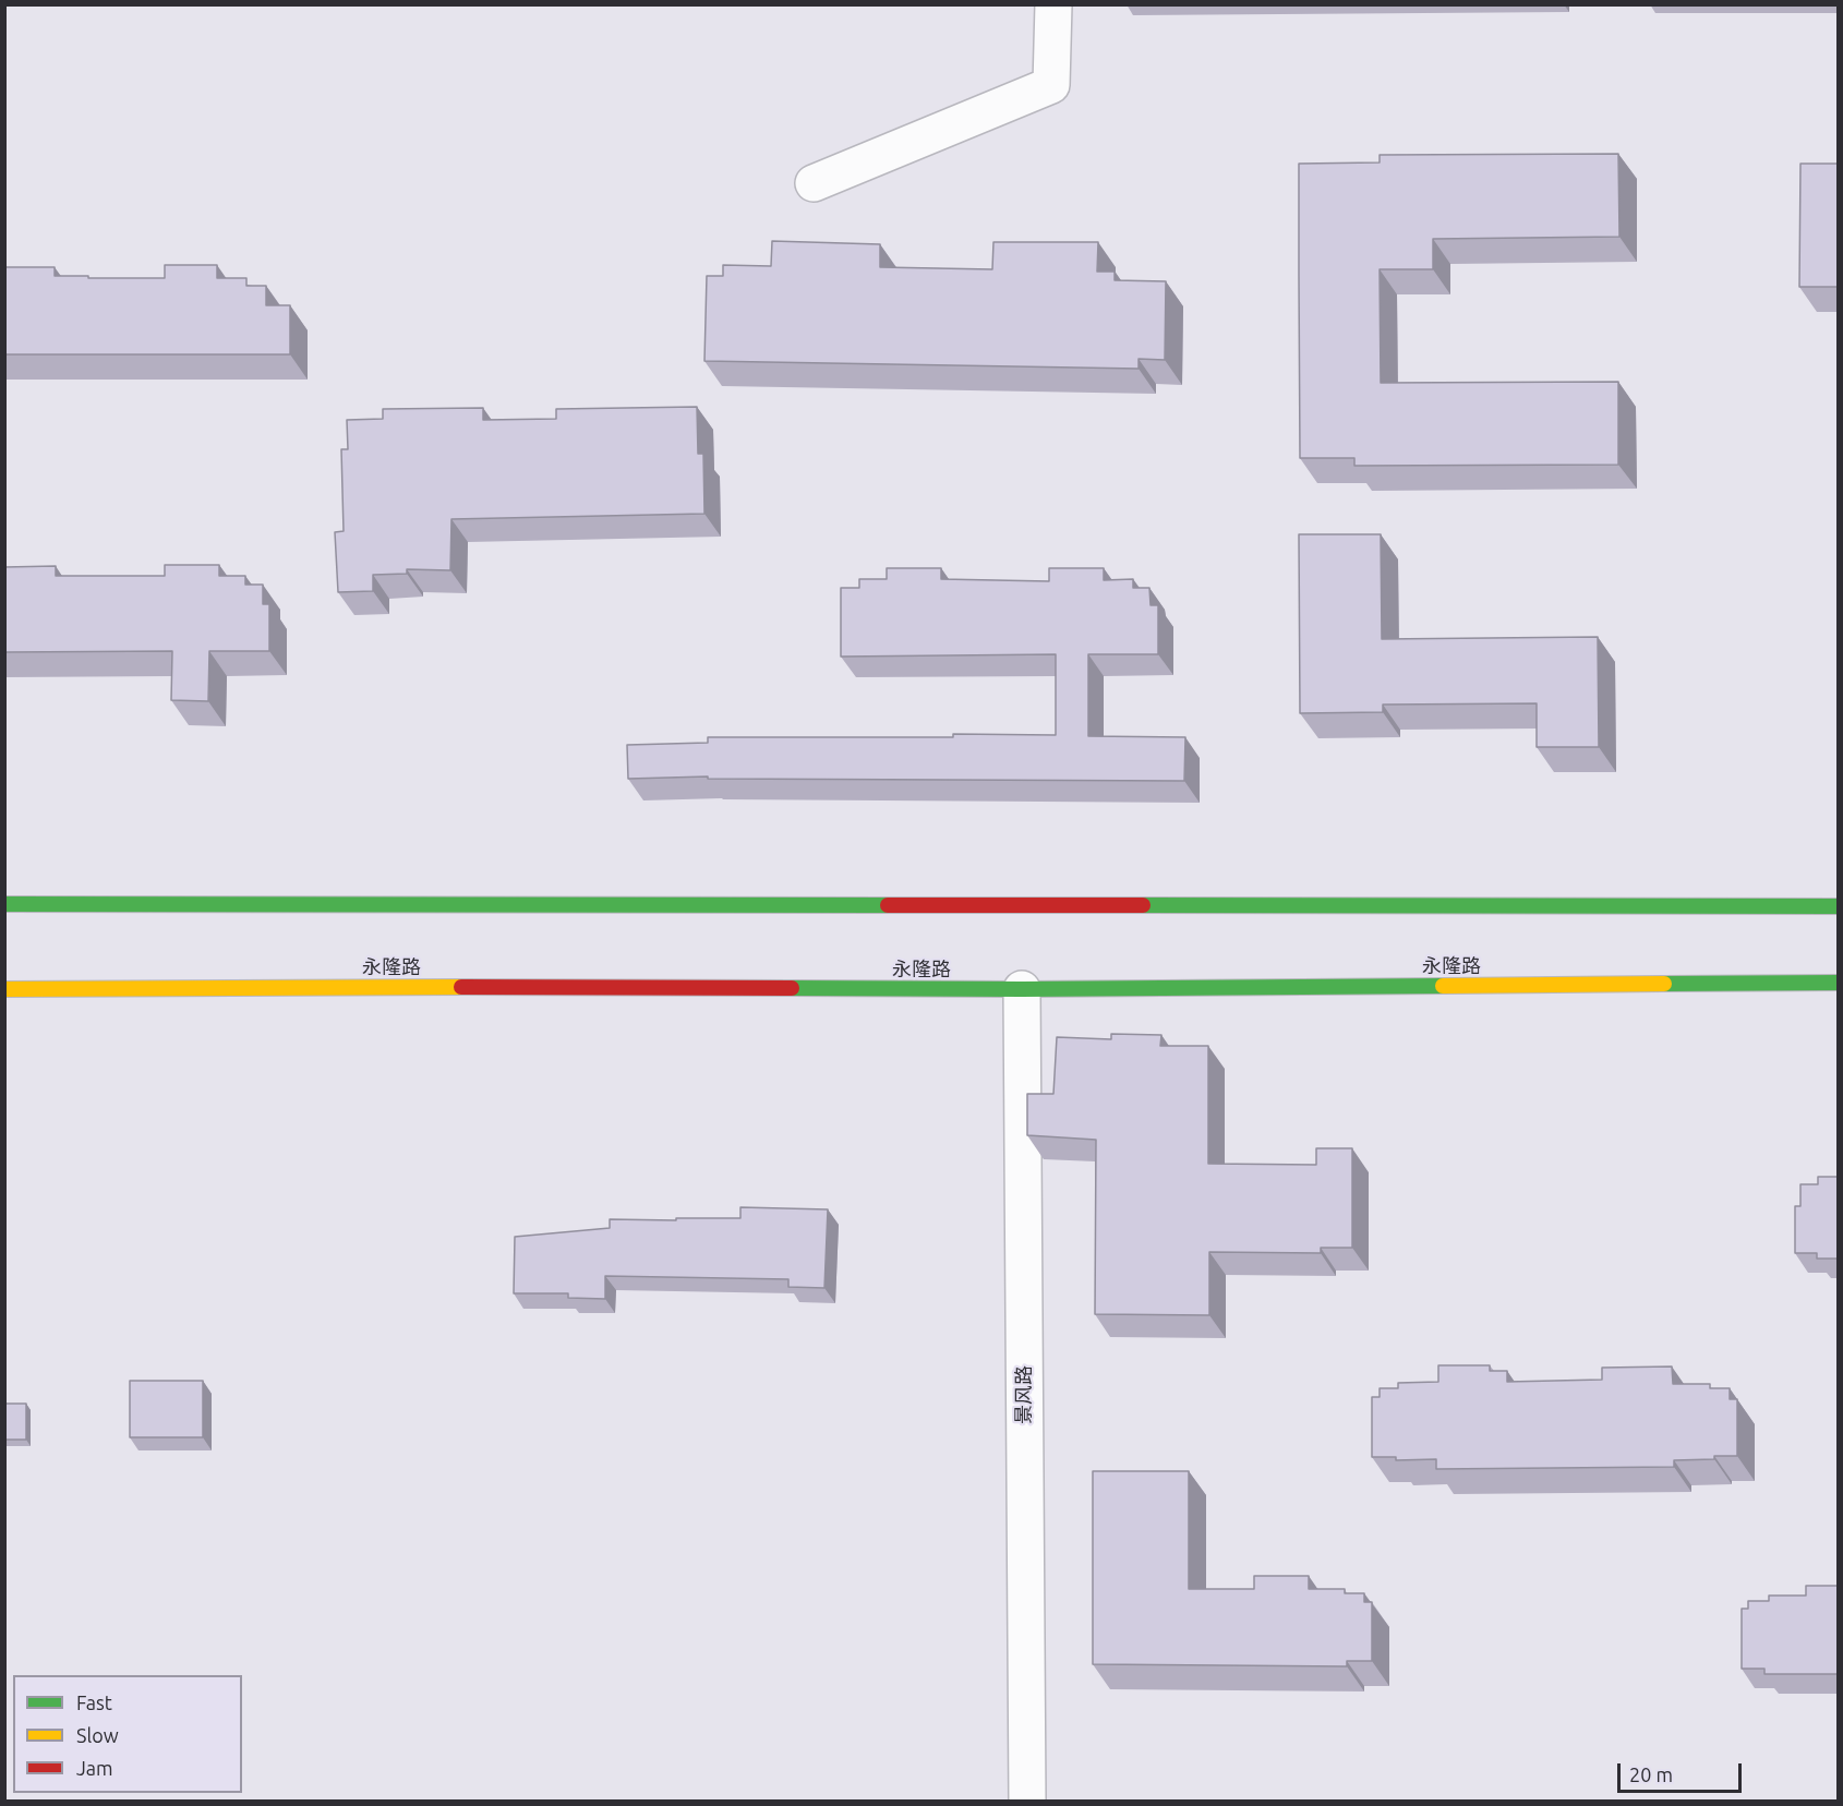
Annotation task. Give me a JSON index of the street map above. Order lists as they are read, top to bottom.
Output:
{
  "streets": {
    "street": ["永隆路", "景风路"]
  },
  "crossings": [
    ["永隆路", "景风路"]
  ],
  "legend": ["Fast", "Slow", "Jam"],
  "scale_bar": "20 m"
}
